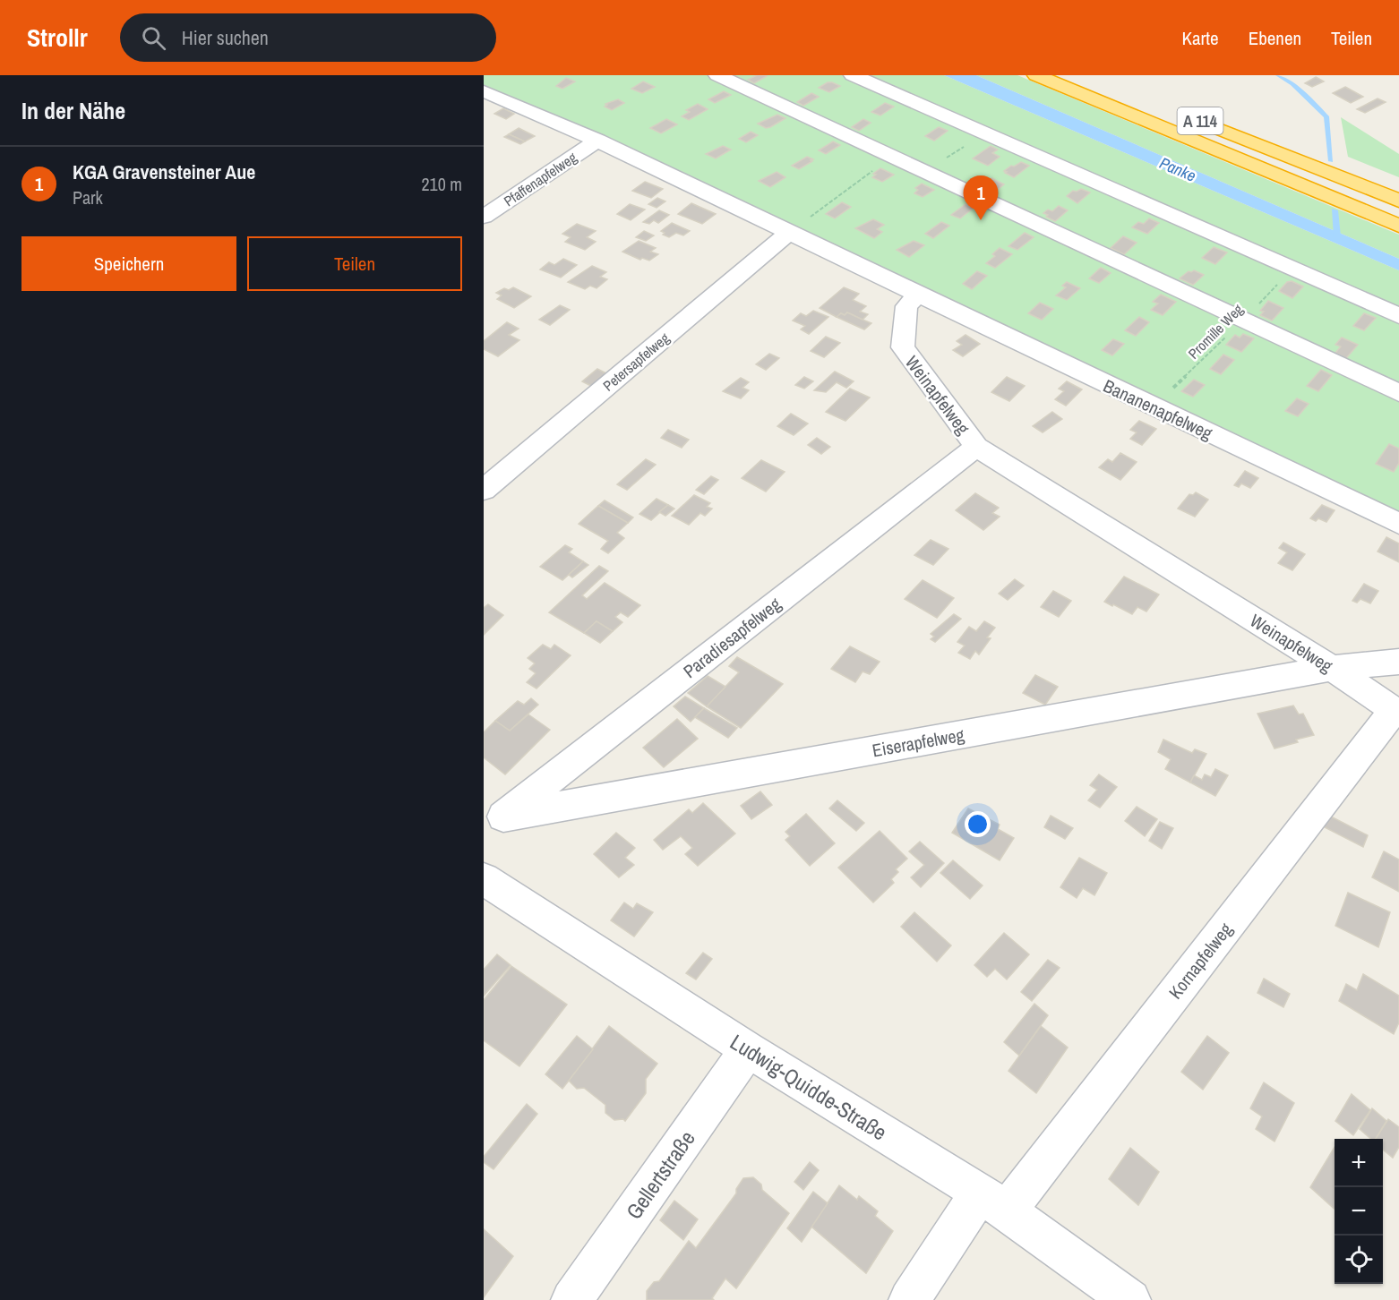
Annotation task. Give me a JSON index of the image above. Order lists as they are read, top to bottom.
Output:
{
  "streets": {
    "highway": ["A 114"],
    "street": [
      "Pfaffenapfelweg",
      "Petersapfelweg",
      "Weinapfelweg",
      "Bananenapfelweg",
      "Paradiesapfelweg",
      "Eiserapfelweg",
      "Kornapfelweg",
      "Ludwig-Quidde-Straße",
      "Gellertstraße"
    ],
    "path": ["Promille Weg"]
  },
  "crossings": [
    ["Promille Weg", "Bananenapfelweg"],
    ["Weinapfelweg", "Bananenapfelweg"],
    ["Weinapfelweg", "Paradiesapfelweg"],
    ["Weinapfelweg", "Eiserapfelweg"],
    ["Weinapfelweg", "Kornapfelweg"],
    ["Paradiesapfelweg", "Eiserapfelweg"],
    ["Kornapfelweg", "Ludwig-Quidde-Straße"],
    ["Ludwig-Quidde-Straße", "Gellertstraße"]
  ],
  "water": ["Panke"],
  "page": {
    "header": "Strollr",
    "search": "Hier suchen",
    "nav": ["Karte", "Ebenen", "Teilen"],
    "heading": "In der Nähe",
    "list": [
      {
        "mark": "1",
        "name": "KGA Gravensteiner Aue",
        "note": "Park",
        "value": "210 m"
      }
    ],
    "pins": "1",
    "buttons": ["Speichern", "Teilen"],
    "map_buttons": ["+", "−"]
  }
}
